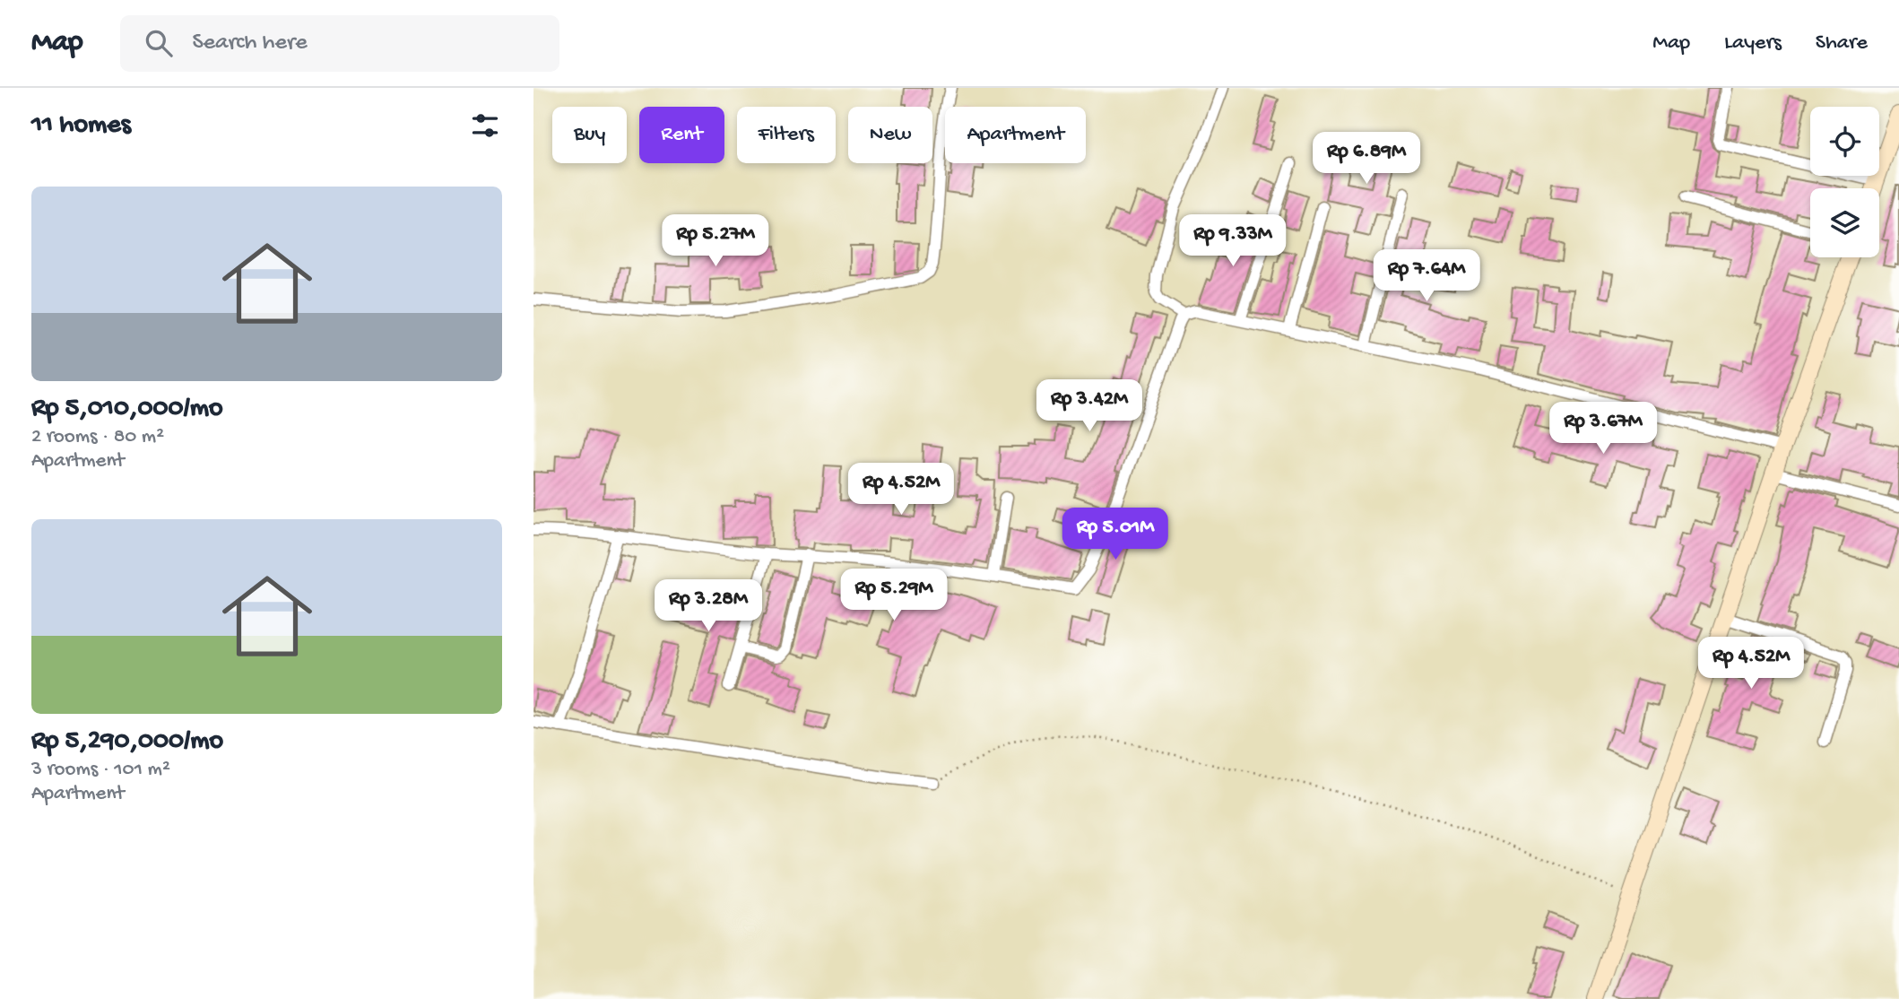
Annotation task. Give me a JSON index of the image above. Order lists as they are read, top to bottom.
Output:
{
  "page": {
    "header": "Map",
    "search": "Search here",
    "nav": ["Map", "Layers", "Share"],
    "heading": "11 homes",
    "chip": [
      "Buy",
      "Rent",
      "Filters",
      "New",
      "Apartment"
    ],
    "price": [
      "Rp 6.89M",
      "Rp 5.27M",
      "Rp 9.33M",
      "Rp 7.64M",
      "Rp 3.42M",
      "Rp 3.67M",
      "Rp 4.52M",
      "Rp 5.01M",
      "Rp 5.29M",
      "Rp 3.28M",
      "Rp 4.52M"
    ],
    "list": [
      {
        "name": "Rp 5,010,000/mo",
        "note": "2 rooms · 80 m² · Apartment"
      },
      {
        "name": "Rp 5,290,000/mo",
        "note": "3 rooms · 101 m² · Apartment"
      }
    ]
  }
}
